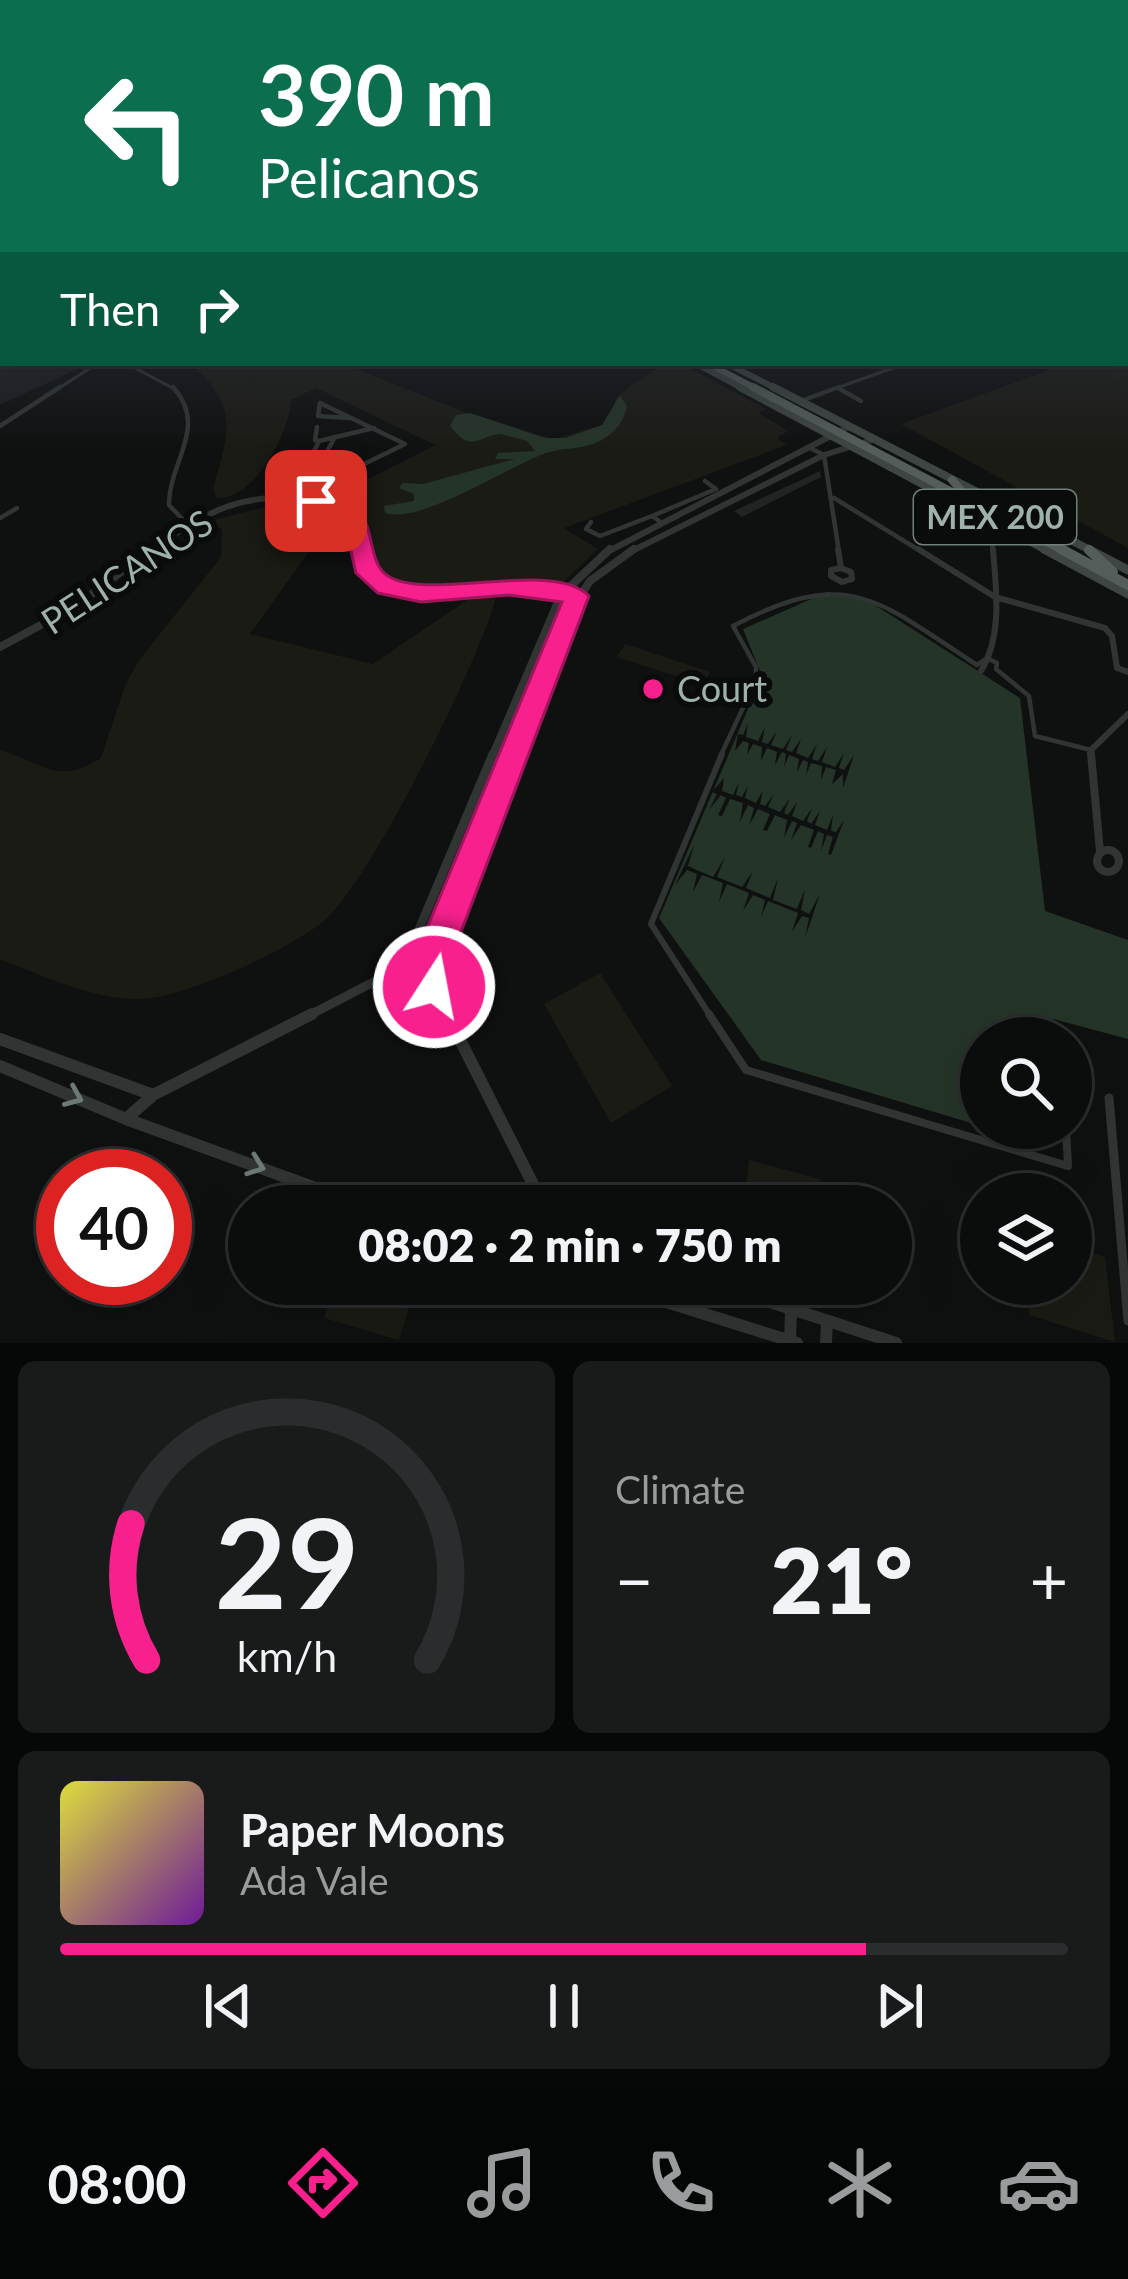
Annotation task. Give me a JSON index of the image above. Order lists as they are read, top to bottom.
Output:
{
  "streets": {
    "highway": ["MEX 200"],
    "street": ["PELICANOS"]
  },
  "places": ["Court"],
  "page": {
    "turn": ["390 m", "Pelicanos"],
    "then": "Then",
    "limit": "40",
    "trip": "08:02 · 2 min · 750 m",
    "tile": "Climate",
    "heat": ["−", "21°", "+"],
    "song": ["Paper Moons", "Ada Vale"],
    "tabs": "08:00",
    "gauge": ["29", "km/h"]
  }
}
